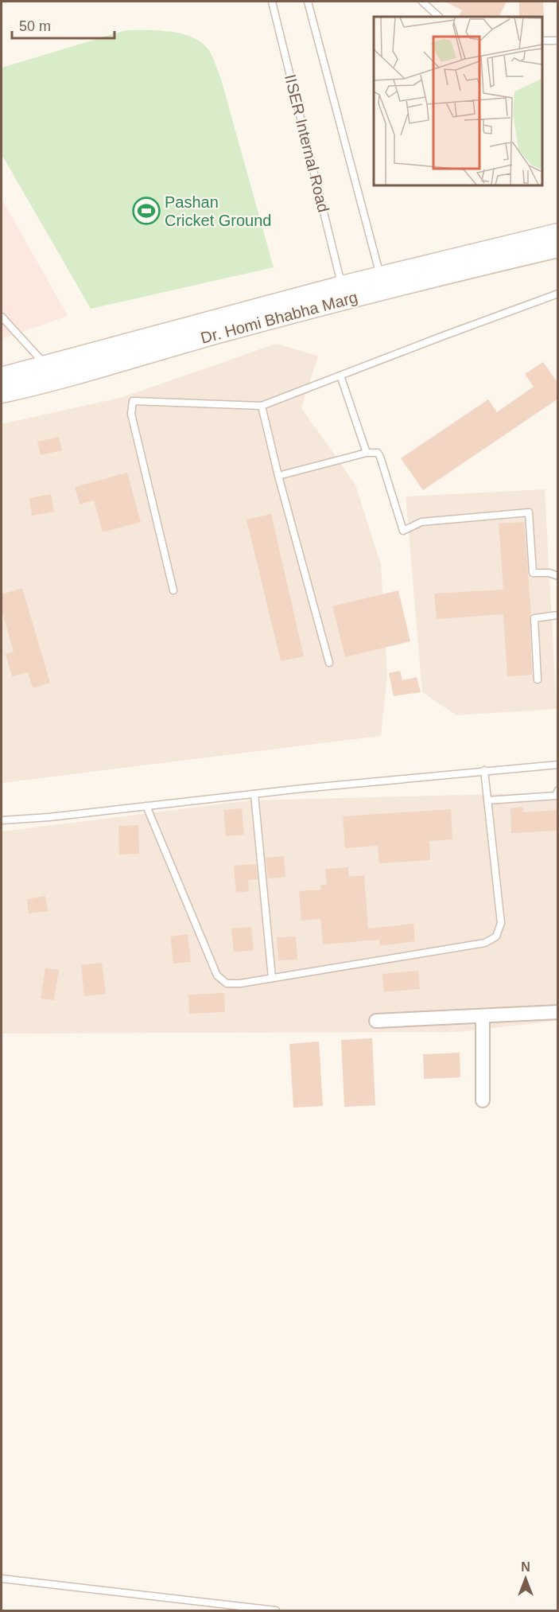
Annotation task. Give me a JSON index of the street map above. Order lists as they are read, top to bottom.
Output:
{
  "streets": {
    "main road": ["Dr. Homi Bhabha Marg"],
    "lane": ["IISER Internal Road"]
  },
  "crossings": [
    ["IISER Internal Road", "Dr. Homi Bhabha Marg"]
  ],
  "places": {
    "sports": ["Pashan Cricket Ground"]
  },
  "scale_bar": "50 m",
  "north": "top"
}
